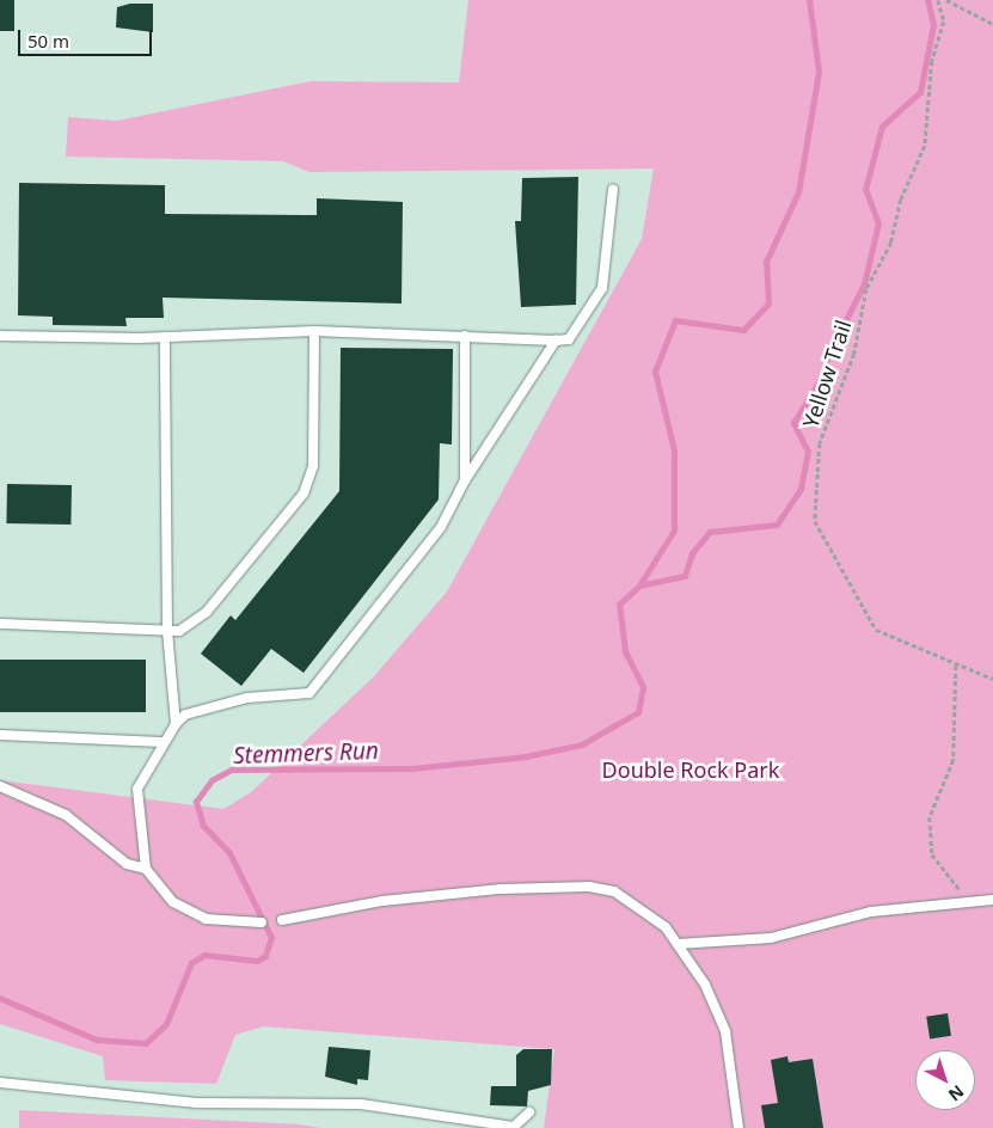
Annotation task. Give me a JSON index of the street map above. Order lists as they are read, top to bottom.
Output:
{
  "streets": {
    "path": ["Yellow Trail"]
  },
  "water": ["Stemmers Run"],
  "parks": ["Double Rock Park"],
  "scale_bar": "50 m",
  "north": "bottom right"
}
